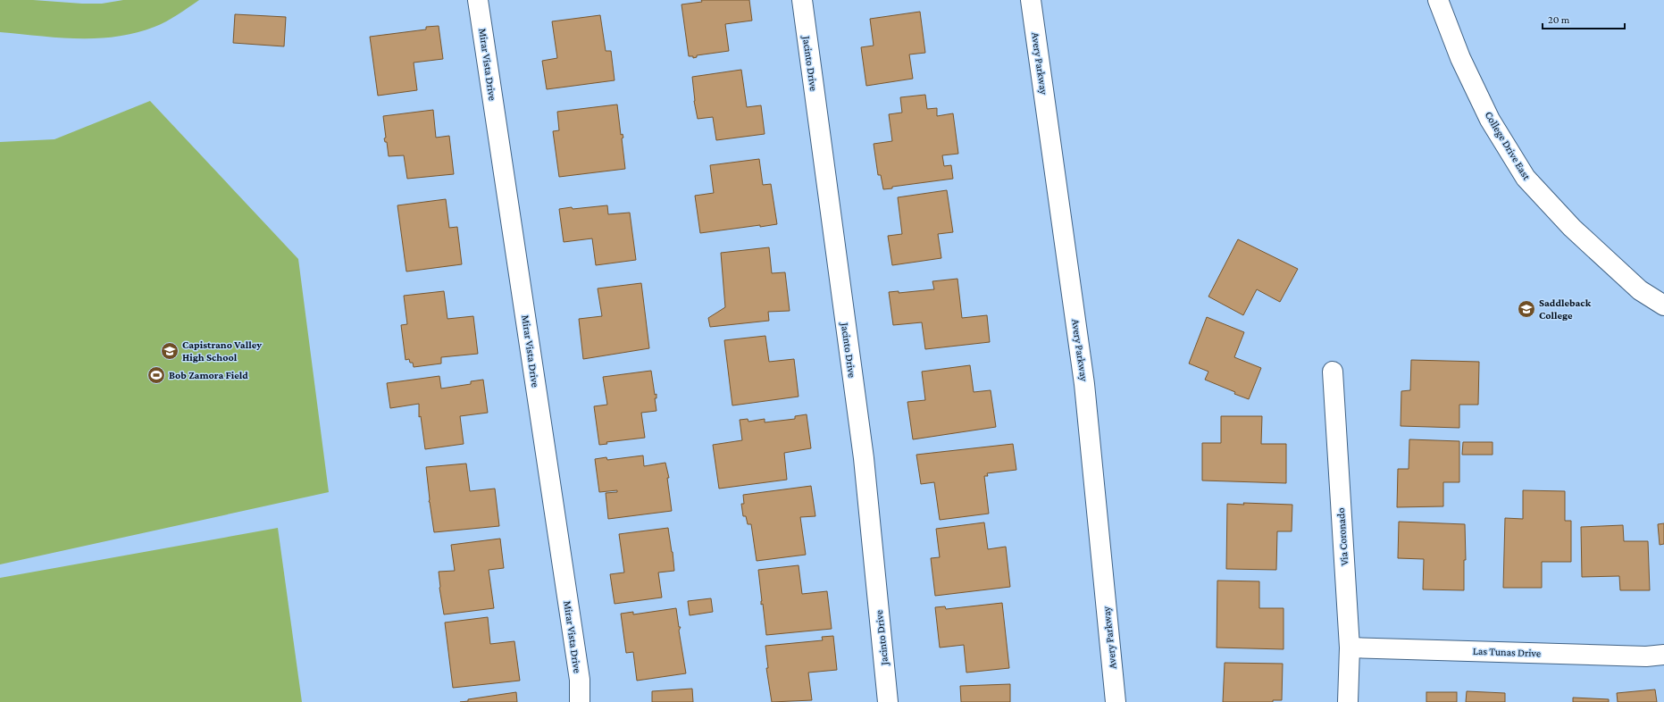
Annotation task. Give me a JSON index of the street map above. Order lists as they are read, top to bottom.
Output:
{
  "streets": {
    "street": [
      "Jacinto Drive",
      "Avery Parkway",
      "Mirar Vista Drive",
      "College Drive East",
      "Via Coronado",
      "Las Tunas Drive"
    ]
  },
  "crossings": [
    ["Via Coronado", "Las Tunas Drive"]
  ],
  "places": {
    "school or university": ["Saddleback College", "Capistrano Valley High School"],
    "sports": ["Bob Zamora Field"]
  },
  "scale_bar": "20 m"
}
